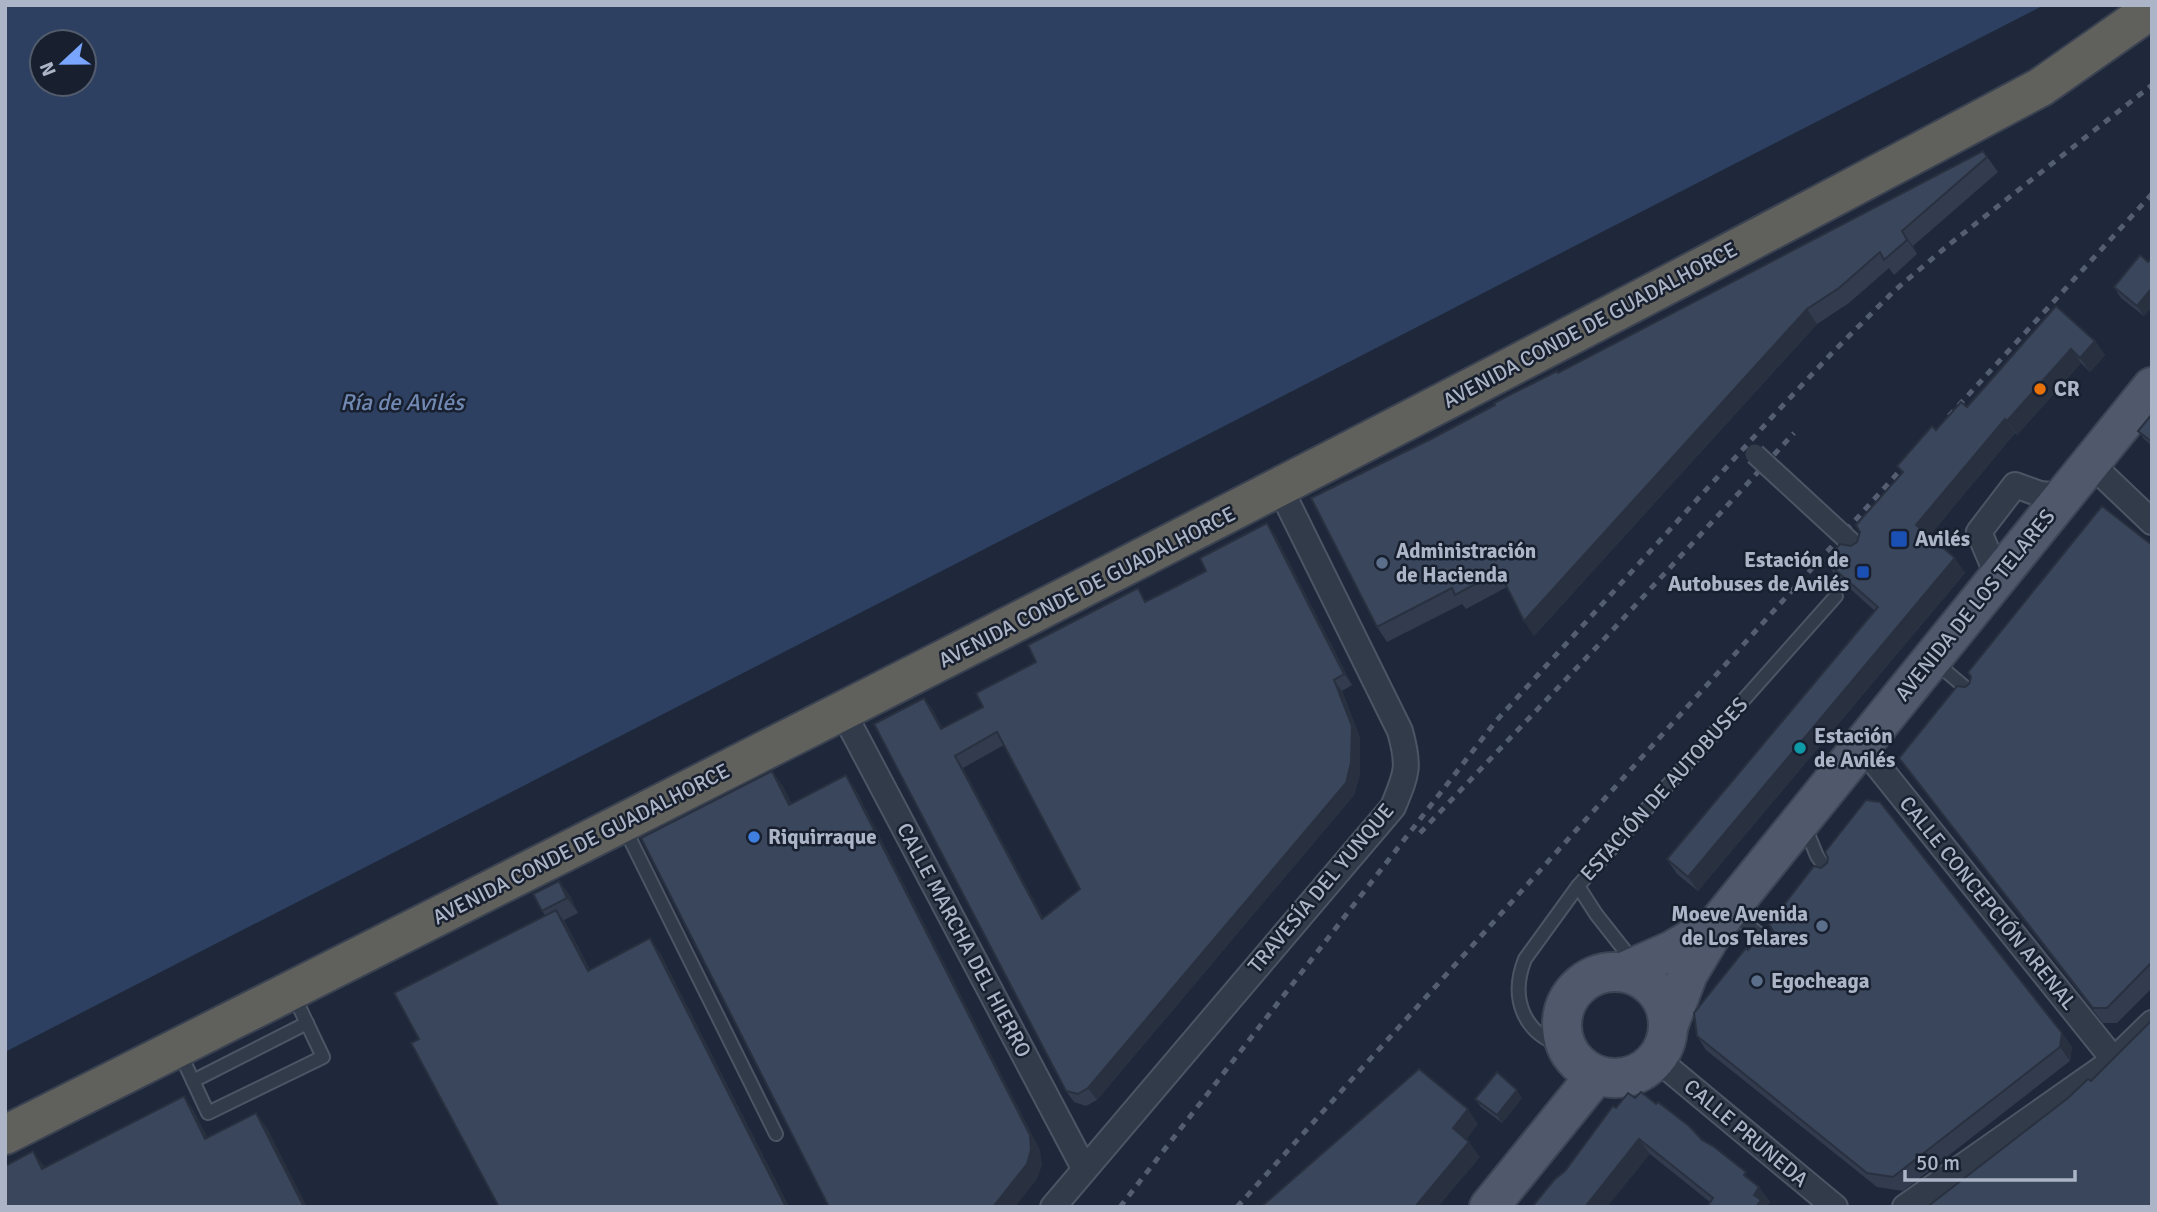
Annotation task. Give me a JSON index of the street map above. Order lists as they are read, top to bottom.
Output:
{
  "streets": {
    "highway": ["AVENIDA CONDE DE GUADALHORCE"],
    "main road": ["AVENIDA DE LOS TELARES"],
    "street": [
      "TRAVESÍA DEL YUNQUE",
      "CALLE CONCEPCIÓN ARENAL",
      "CALLE MARCHA DEL HIERRO",
      "CALLE PRUNEDA"
    ],
    "lane": ["ESTACIÓN DE AUTOBUSES"]
  },
  "crossings": [
    ["AVENIDA CONDE DE GUADALHORCE", "TRAVESÍA DEL YUNQUE"],
    ["AVENIDA CONDE DE GUADALHORCE", "CALLE MARCHA DEL HIERRO"],
    ["AVENIDA DE LOS TELARES", "ESTACIÓN DE AUTOBUSES"],
    ["AVENIDA DE LOS TELARES", "CALLE CONCEPCIÓN ARENAL"],
    ["AVENIDA DE LOS TELARES", "CALLE PRUNEDA"],
    ["ESTACIÓN DE AUTOBUSES", "CALLE PRUNEDA"],
    ["TRAVESÍA DEL YUNQUE", "CALLE MARCHA DEL HIERRO"]
  ],
  "water": ["Ría de Avilés"],
  "places": {
    "other": [
      "CR",
      "Administración de Hacienda",
      "Estación de Avilés",
      "Riquirraque",
      "Moeve Avenida de Los Telares",
      "Egocheaga"
    ],
    "transit": ["Avilés", "Estación de Autobuses de Avilés"]
  },
  "scale_bar": "50 m",
  "north": "left"
}
